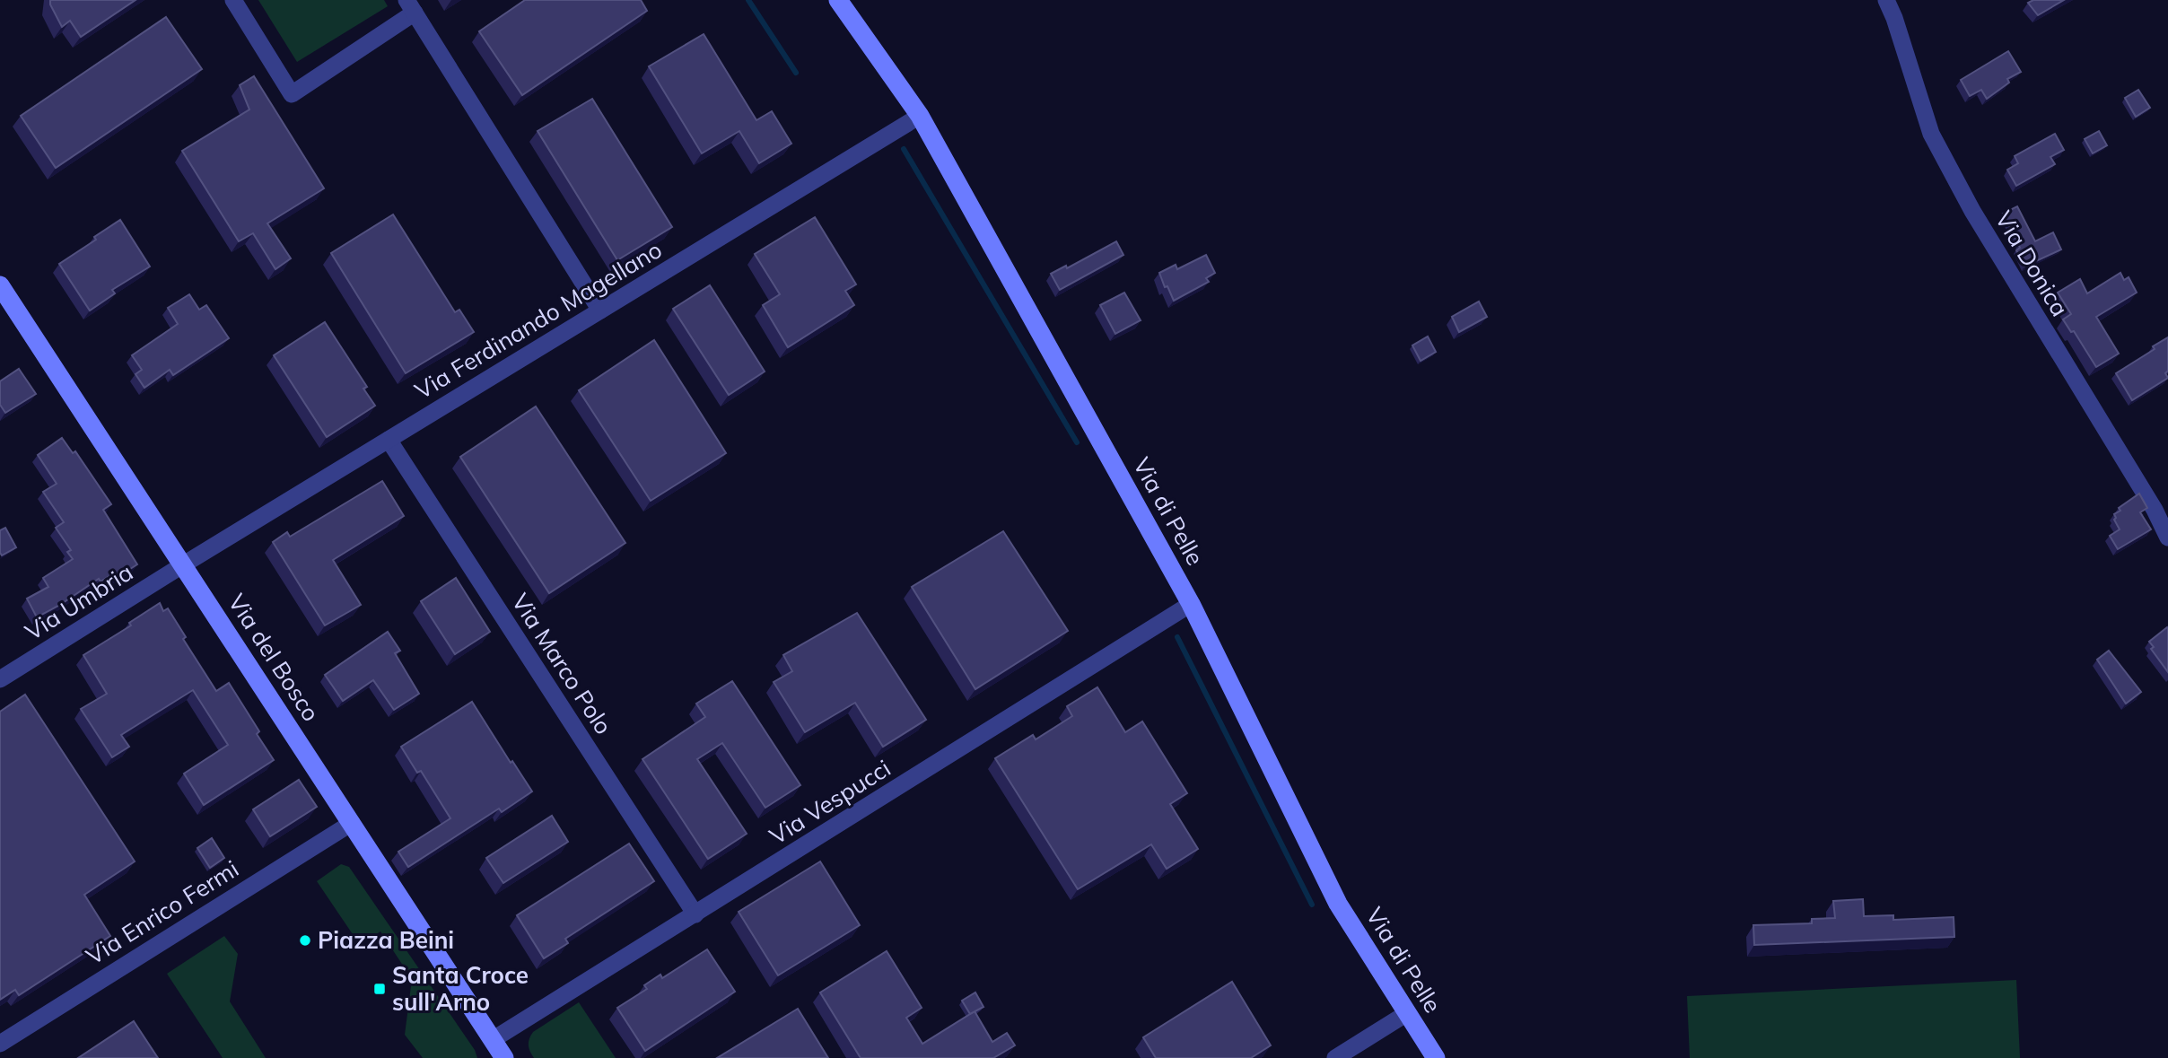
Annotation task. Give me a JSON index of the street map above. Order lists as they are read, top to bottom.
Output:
{
  "streets": {
    "street": [
      "Via Donica",
      "Via Ferdinando Magellano",
      "Via di Pelle",
      "Via Umbria",
      "Via del Bosco",
      "Via Marco Polo",
      "Via Vespucci",
      "Via Enrico Fermi"
    ]
  },
  "crossings": [
    ["Via Ferdinando Magellano", "Via di Pelle"],
    ["Via Ferdinando Magellano", "Via Umbria"],
    ["Via Ferdinando Magellano", "Via del Bosco"],
    ["Via Ferdinando Magellano", "Via Marco Polo"],
    ["Via di Pelle", "Via Vespucci"],
    ["Via Umbria", "Via del Bosco"],
    ["Via del Bosco", "Via Vespucci"],
    ["Via del Bosco", "Via Enrico Fermi"],
    ["Via Marco Polo", "Via Vespucci"]
  ],
  "places": {
    "other": ["Piazza Beini"],
    "transit": ["Santa Croce sull'Arno"]
  }
}
